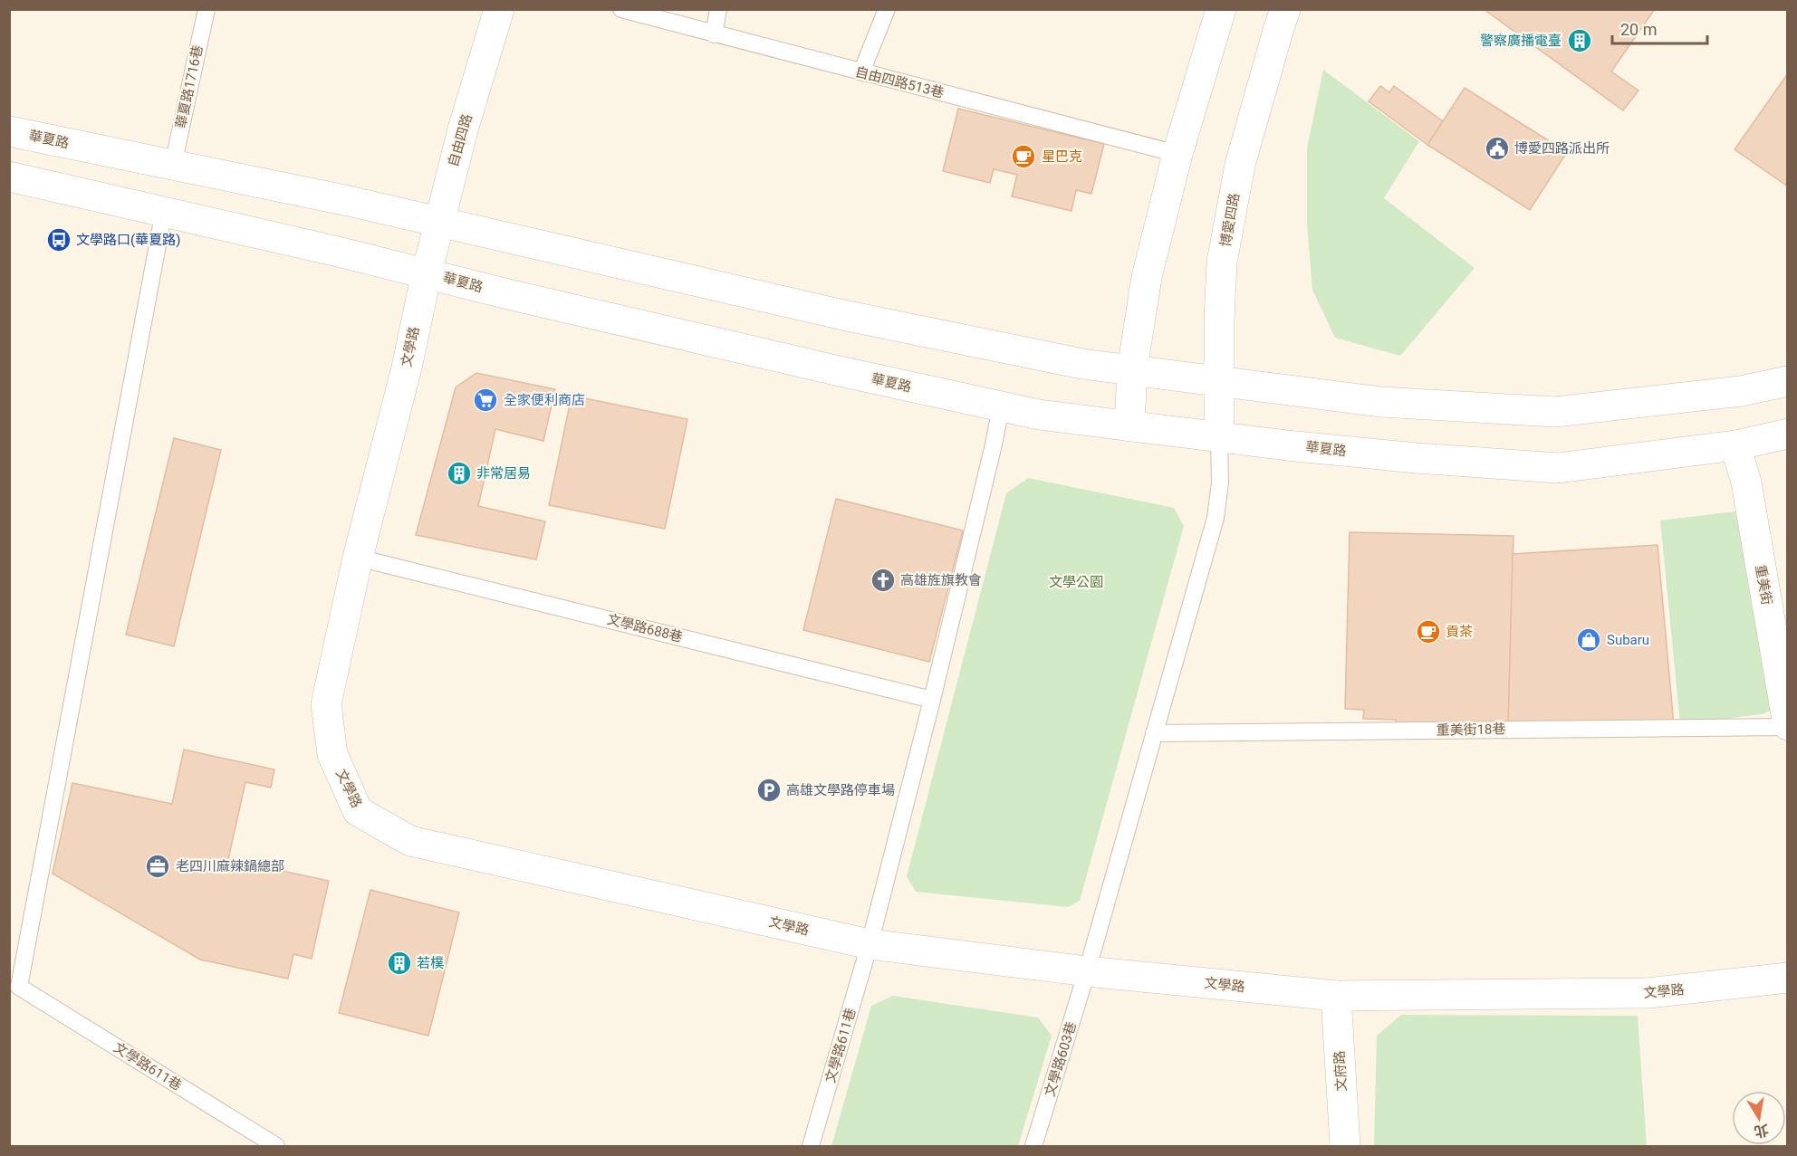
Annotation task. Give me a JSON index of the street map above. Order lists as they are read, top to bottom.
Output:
{
  "streets": {
    "street": [
      "華夏路",
      "自由四路",
      "博愛四路",
      "文學路",
      "重美街",
      "文府路"
    ],
    "lane": [
      "自由四路513巷",
      "華夏路1716巷",
      "文學路688巷",
      "重美街18巷",
      "文學路611巷",
      "文學路603巷"
    ]
  },
  "crossings": [
    ["華夏路1716巷", "華夏路"],
    ["華夏路", "自由四路"],
    ["華夏路", "博愛四路"],
    ["華夏路", "文學路"],
    ["華夏路", "重美街"],
    ["華夏路", "文學路611巷"],
    ["華夏路", "文學路603巷"],
    ["自由四路", "文學路"],
    ["博愛四路", "文學路603巷"],
    ["文學路", "文學路688巷"],
    ["文學路", "文學路611巷"],
    ["文學路", "文學路603巷"],
    ["文學路", "文府路"],
    ["重美街", "重美街18巷"],
    ["文學路688巷", "文學路611巷"],
    ["重美街18巷", "文學路603巷"]
  ],
  "parks": ["文學公園"],
  "places": {
    "building": ["警察廣播電臺", "非常居易", "若樸"],
    "public building": ["博愛四路派出所"],
    "cafe": ["星巴克", "貢茶"],
    "bus stop": ["文學路口(華夏路)"],
    "supermarket": ["全家便利商店"],
    "church": ["高雄旌旗教會"],
    "shop": ["Subaru"],
    "parking": ["高雄文學路停車場"],
    "office": ["老四川麻辣鍋總部"]
  },
  "scale_bar": "20 m",
  "north": "bottom"
}
